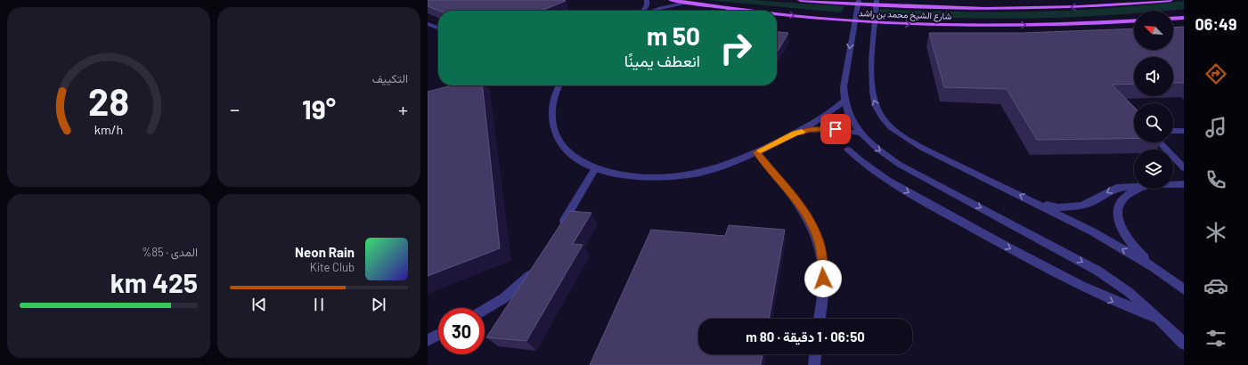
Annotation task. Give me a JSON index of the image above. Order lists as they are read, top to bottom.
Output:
{
  "streets": {
    "main road": ["شارع الشيخ محمد بن راشد"]
  },
  "north": "top left",
  "page": {
    "tabs": "06:49",
    "tile": [
      "التكييف",
      ["المدى · 85%", "425 km"]
    ],
    "turn": ["50 m", "انعطف يمينًا"],
    "heat": ["−", "19°", "+"],
    "song": ["Neon Rain", "Kite Club"],
    "limit": "30",
    "trip": "06:50 · 1 دقيقة · 80 m",
    "gauge": ["28", "km/h"]
  }
}
